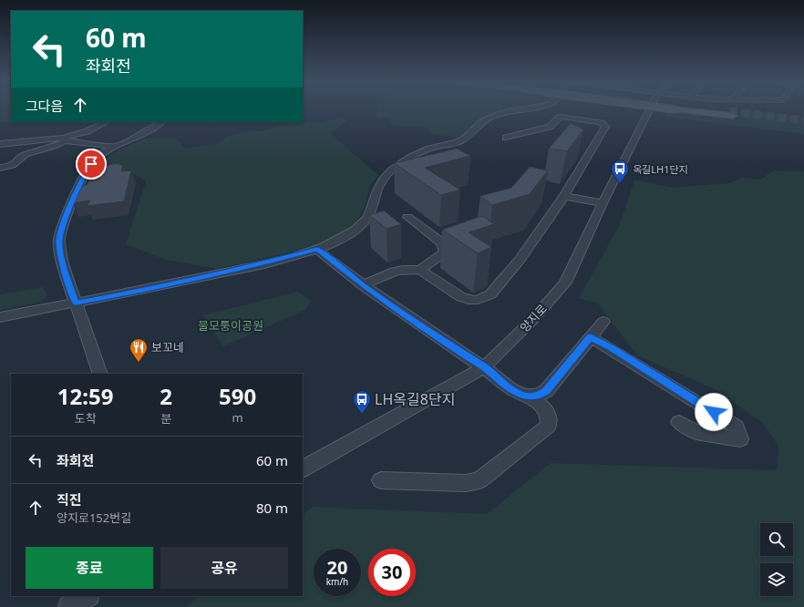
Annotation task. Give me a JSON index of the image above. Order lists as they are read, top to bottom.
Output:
{
  "streets": {
    "street": ["양지로"]
  },
  "parks": ["물모퉁이공원"],
  "places": {
    "bus stop": ["옥길LH1단지", "LH옥길8단지"],
    "restaurant": ["보꼬네"]
  },
  "page": {
    "turn": ["60 m", "좌회전"],
    "then": "그다음",
    "eta": [
      "12:59",
      "도착",
      "2",
      "분",
      "590",
      "m"
    ],
    "list": [
      {
        "name": "좌회전",
        "value": "60 m"
      },
      {
        "name": "직진",
        "note": "양지로152번길",
        "value": "80 m"
      }
    ],
    "buttons": ["종료", "공유"],
    "speed": "20 km/h",
    "limit": "30"
  }
}
